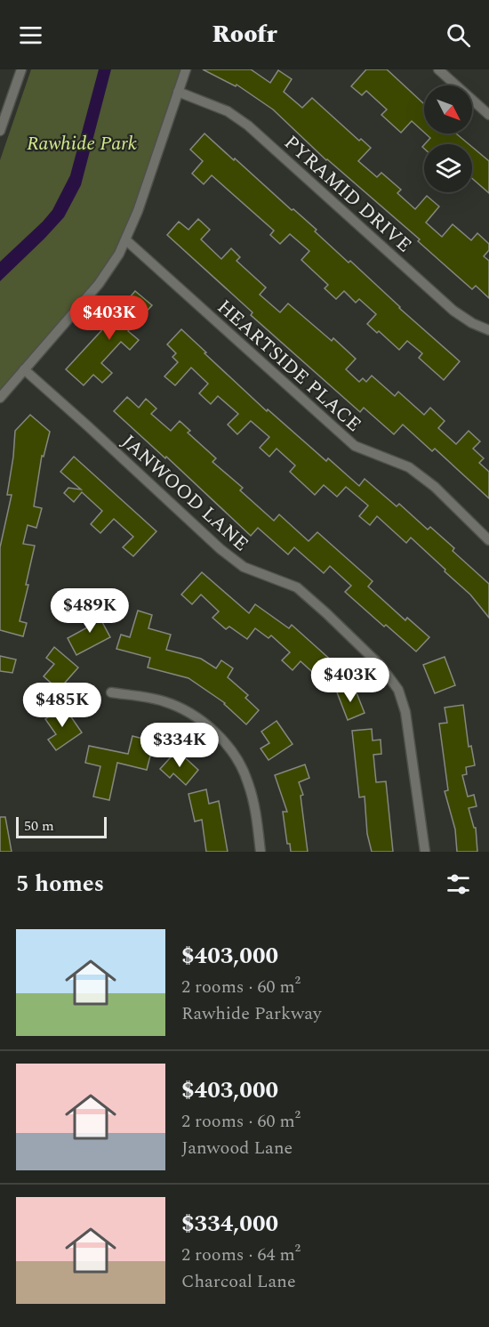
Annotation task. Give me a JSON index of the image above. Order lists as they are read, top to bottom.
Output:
{
  "streets": {
    "street": ["PYRAMID DRIVE", "HEARTSIDE PLACE", "JANWOOD LANE"]
  },
  "parks": ["Rawhide Park"],
  "scale_bar": "50 m",
  "north": "bottom right",
  "page": {
    "header": "Roofr",
    "price": [
      "$403K",
      "$489K",
      "$403K",
      "$485K",
      "$334K"
    ],
    "scale": "50 m",
    "heading": "5 homes",
    "list": [
      {
        "name": "$403,000",
        "note": "2 rooms · 60 m² · Rawhide Parkway"
      },
      {
        "name": "$403,000",
        "note": "2 rooms · 60 m² · Janwood Lane"
      },
      {
        "name": "$334,000",
        "note": "2 rooms · 64 m² · Charcoal Lane"
      }
    ]
  }
}
